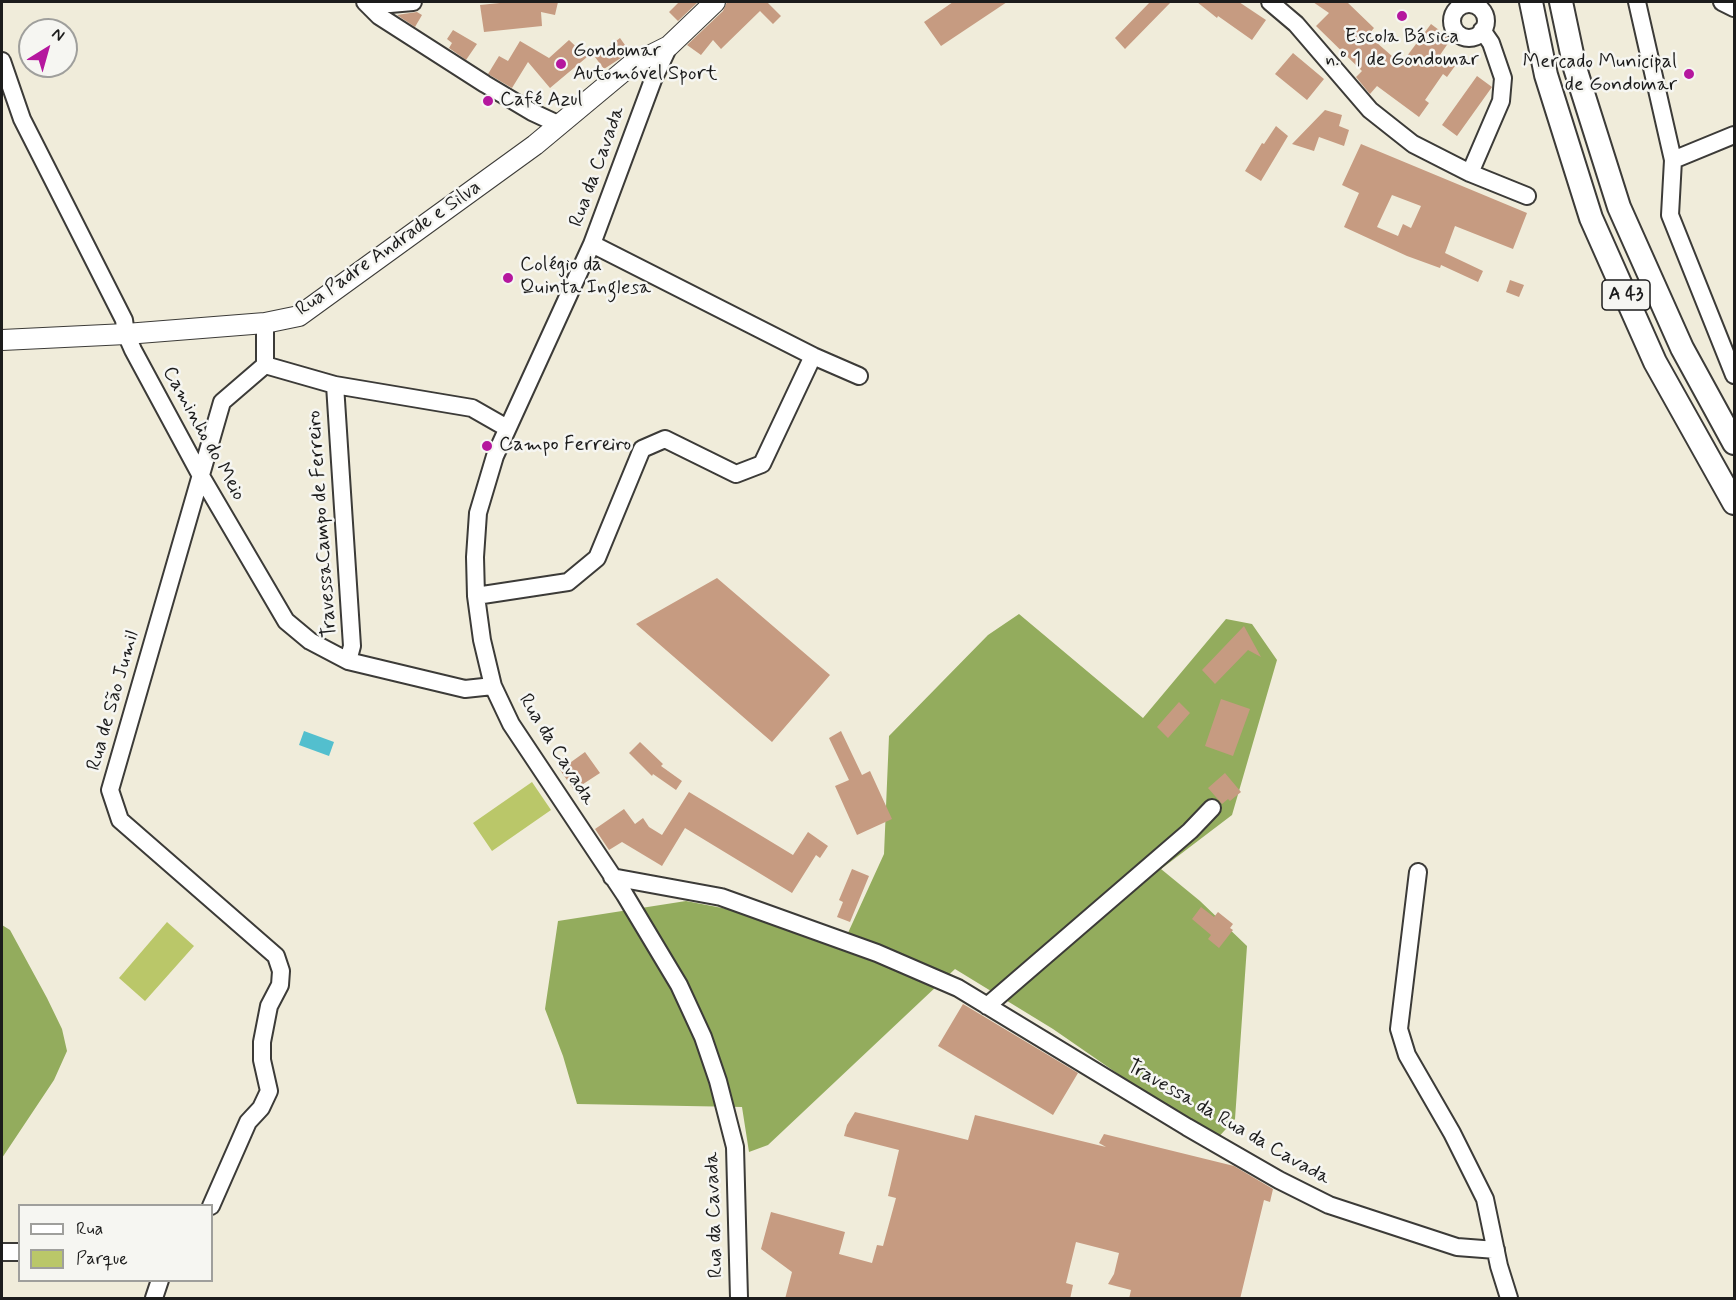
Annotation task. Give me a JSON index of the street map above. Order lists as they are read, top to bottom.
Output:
{
  "streets": {
    "highway": ["A 43"],
    "main road": ["Rua Padre Andrade e Silva"],
    "street": [
      "Rua da Cavada",
      "Caminho do Meio",
      "TravessaCampo de Ferreiro",
      "Rua de São Jumil",
      "Travessa da Rua da Cavada"
    ]
  },
  "crossings": [
    ["Rua da Cavada", "Rua Padre Andrade e Silva"],
    ["Rua da Cavada", "Caminho do Meio"],
    ["Rua da Cavada", "Travessa da Rua da Cavada"],
    ["Rua Padre Andrade e Silva", "Caminho do Meio"],
    ["Caminho do Meio", "TravessaCampo de Ferreiro"],
    ["Caminho do Meio", "Rua de São Jumil"]
  ],
  "places": [
    "Escola Básica n.º 1 de Gondomar",
    "Gondomar Automóvel Sport",
    "Mercado Municipal de Gondomar",
    "Café Azul",
    "Colégio da Quinta Inglesa",
    "Campo Ferreiro"
  ],
  "legend": ["Rua", "Parque"],
  "north": "top right"
}
